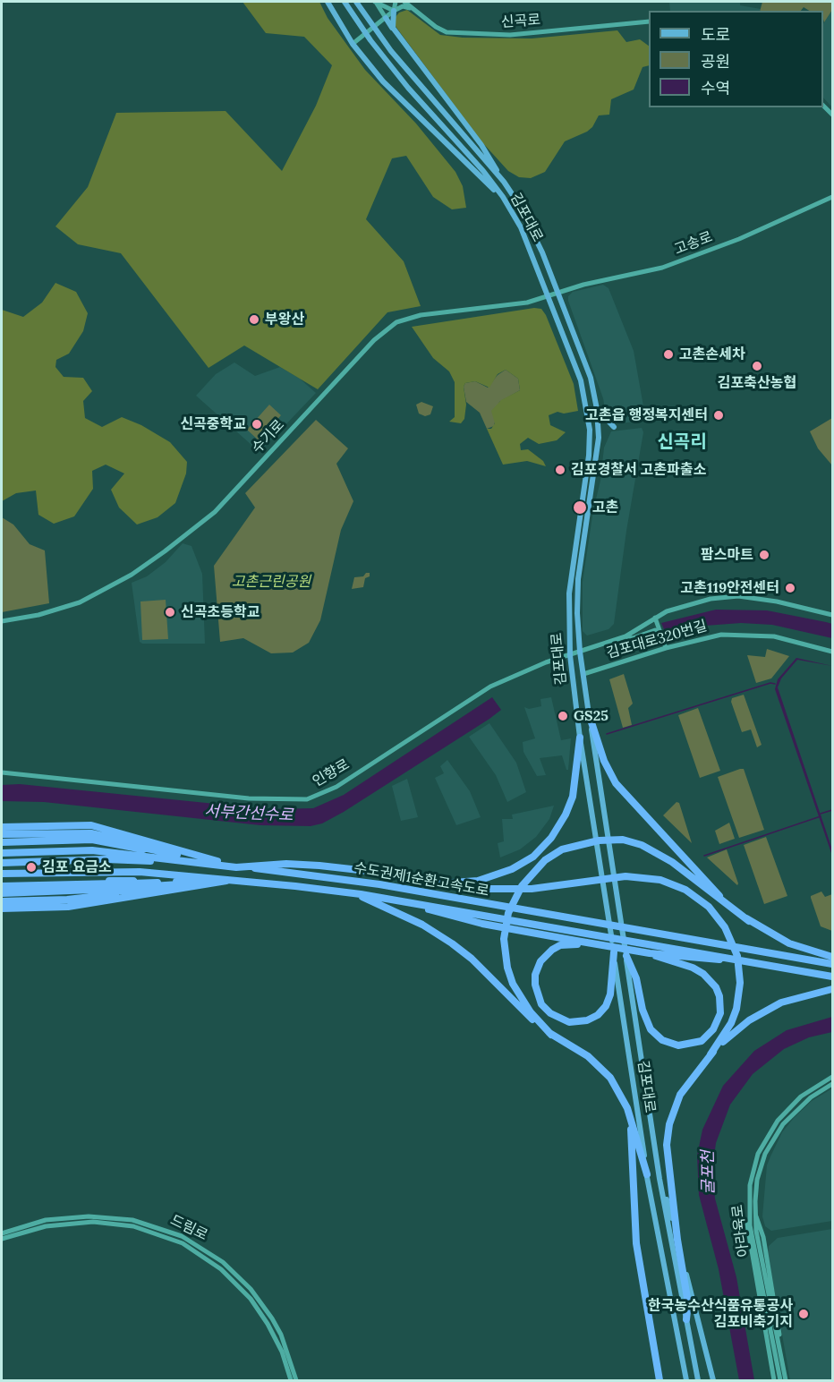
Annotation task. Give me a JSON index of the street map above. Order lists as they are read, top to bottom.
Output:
{
  "streets": {
    "highway": ["수도권제1순환고속도로"],
    "main road": ["김포대로"],
    "street": [
      "신곡로",
      "고송로",
      "수기로",
      "김포대로320번길",
      "인향로",
      "드림로",
      "아라육로"
    ]
  },
  "crossings": [
    ["김포대로", "고송로"],
    ["김포대로", "수기로"],
    ["김포대로", "김포대로320번길"],
    ["김포대로", "인향로"],
    ["고송로", "수기로"]
  ],
  "districts": ["신곡리"],
  "water": ["서부간선수로", "굴포천"],
  "parks": ["고촌근린공원"],
  "places": [
    "부왕산",
    "고촌손세차",
    "김포축산농협",
    "고촌읍 행정복지센터",
    "신곡중학교",
    "김포경찰서 고촌파출소",
    "고촌",
    "팜스마트",
    "고촌119안전센터",
    "신곡초등학교",
    "GS25",
    "김포 요금소",
    "한국농수산식품유통공사 김포비축기지"
  ],
  "legend": ["도로", "공원", "수역"]
}
